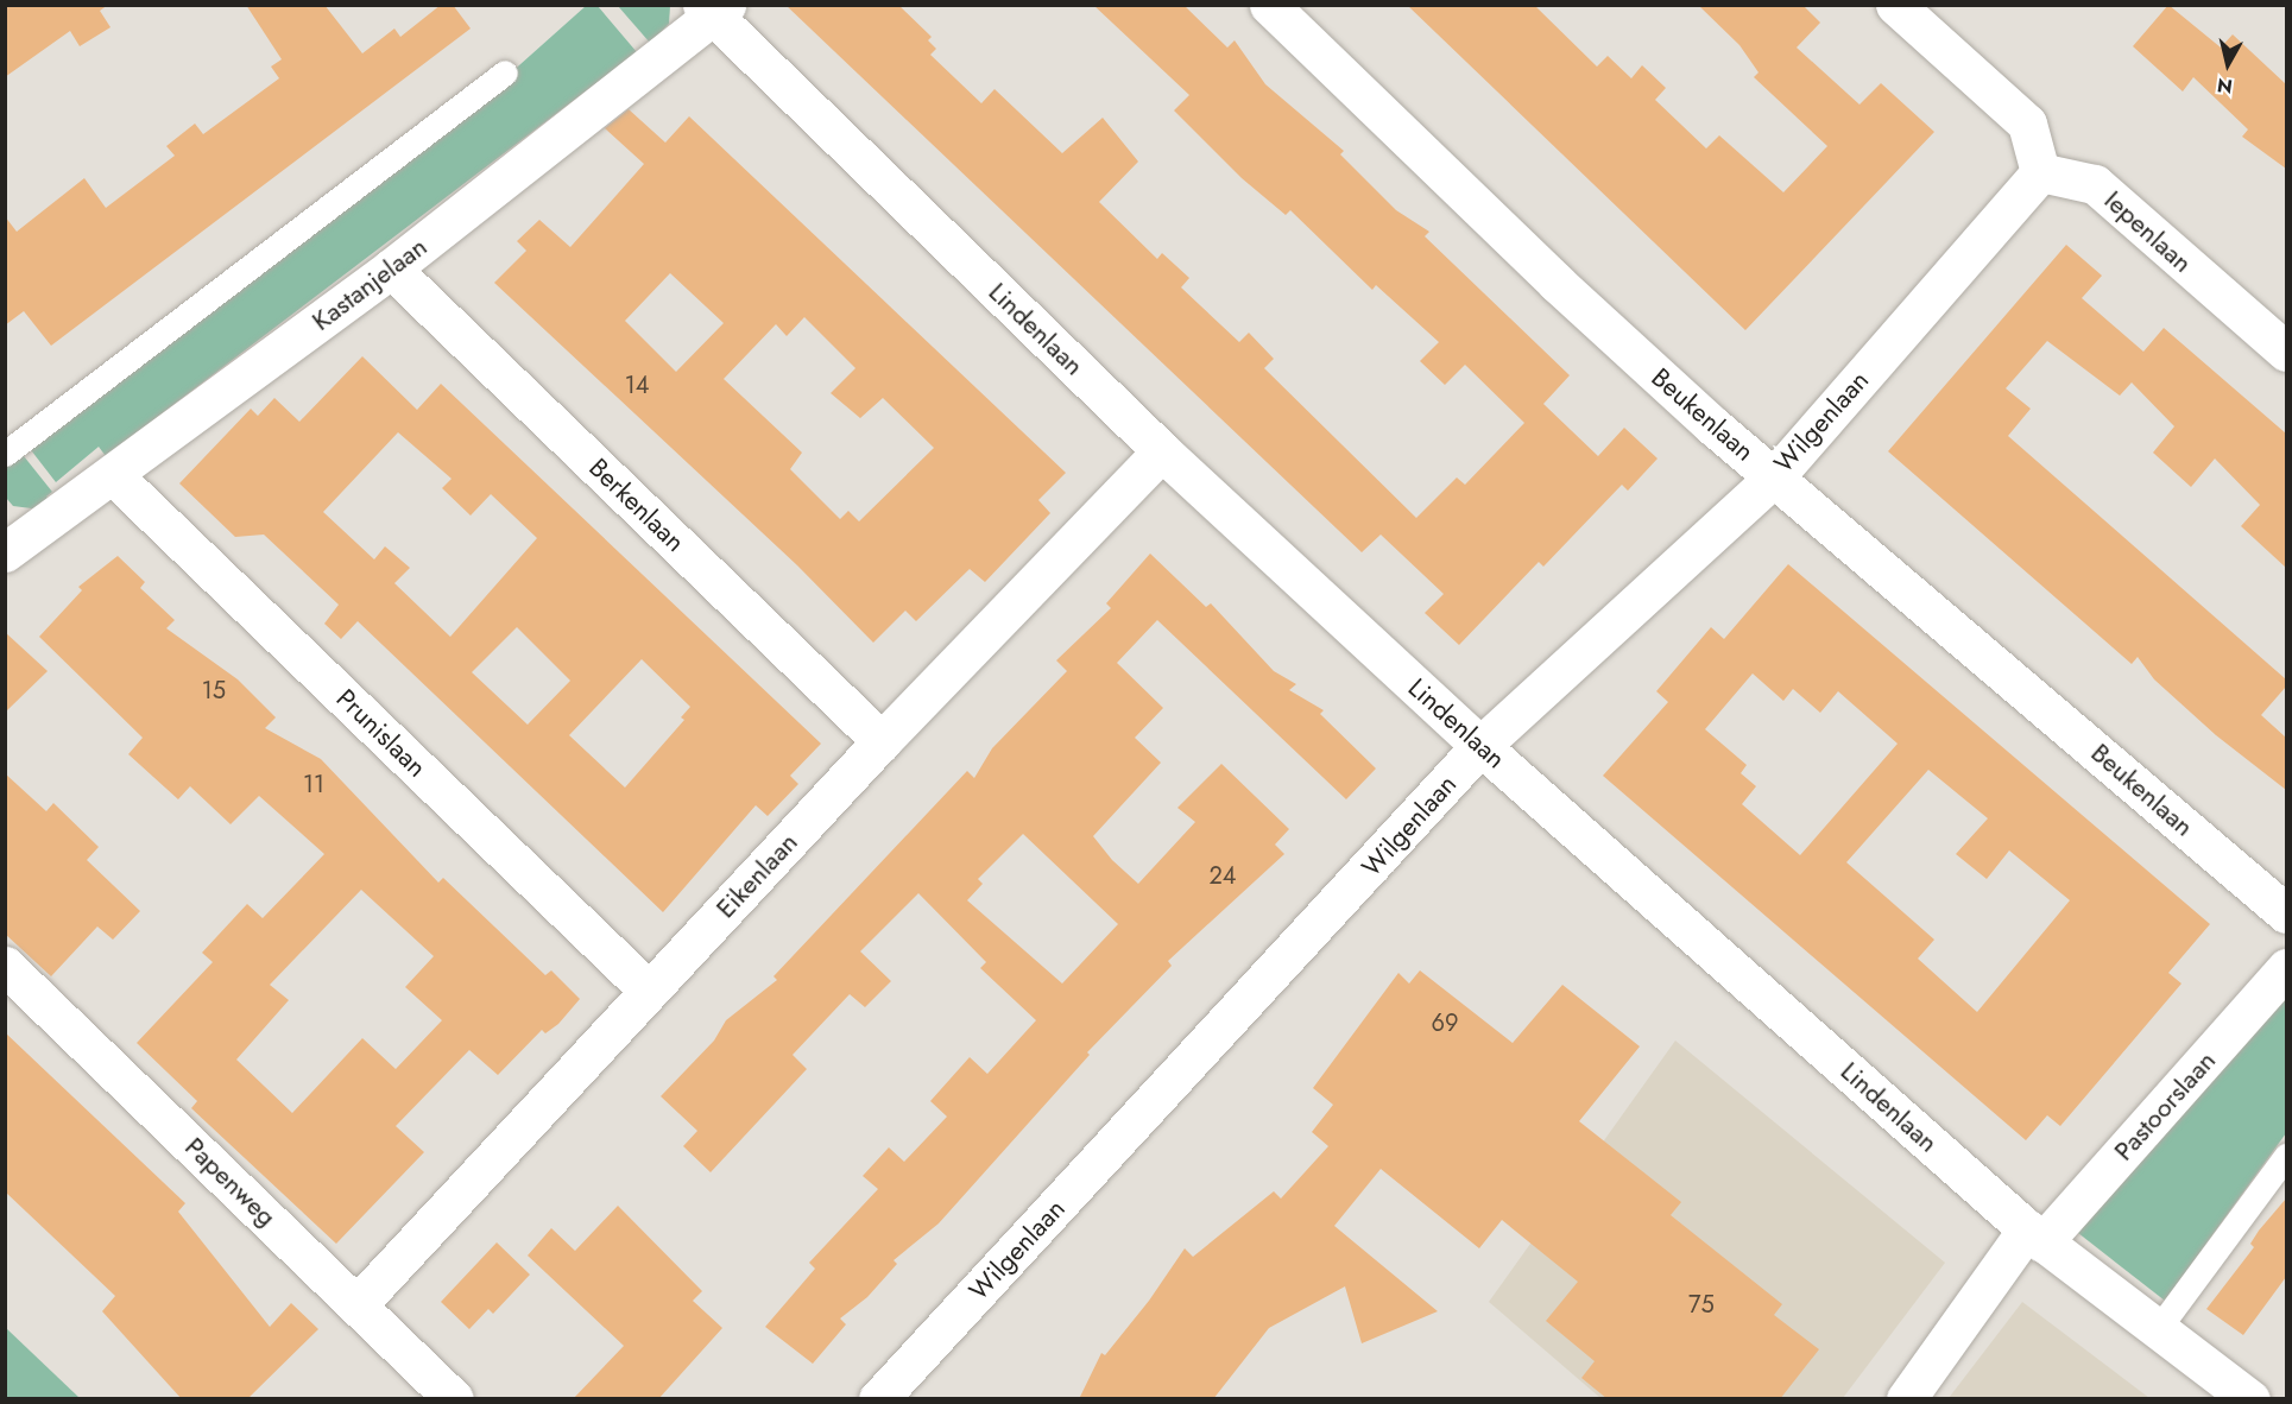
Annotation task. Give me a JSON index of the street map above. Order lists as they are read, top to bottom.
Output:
{
  "streets": {
    "street": [
      "Iepenlaan",
      "Kastanjelaan",
      "Lindenlaan",
      "Beukenlaan",
      "Wilgenlaan",
      "Berkenlaan",
      "Prunislaan",
      "Eikenlaan",
      "Pastoorslaan",
      "Papenweg"
    ]
  },
  "crossings": [
    ["Iepenlaan", "Wilgenlaan"],
    ["Kastanjelaan", "Lindenlaan"],
    ["Kastanjelaan", "Berkenlaan"],
    ["Kastanjelaan", "Prunislaan"],
    ["Lindenlaan", "Wilgenlaan"],
    ["Lindenlaan", "Eikenlaan"],
    ["Lindenlaan", "Pastoorslaan"],
    ["Beukenlaan", "Wilgenlaan"],
    ["Berkenlaan", "Eikenlaan"],
    ["Prunislaan", "Eikenlaan"],
    ["Eikenlaan", "Papenweg"]
  ],
  "house_numbers": [
    "14",
    "15",
    "11",
    "24",
    "69",
    "75"
  ],
  "north": "bottom"
}
